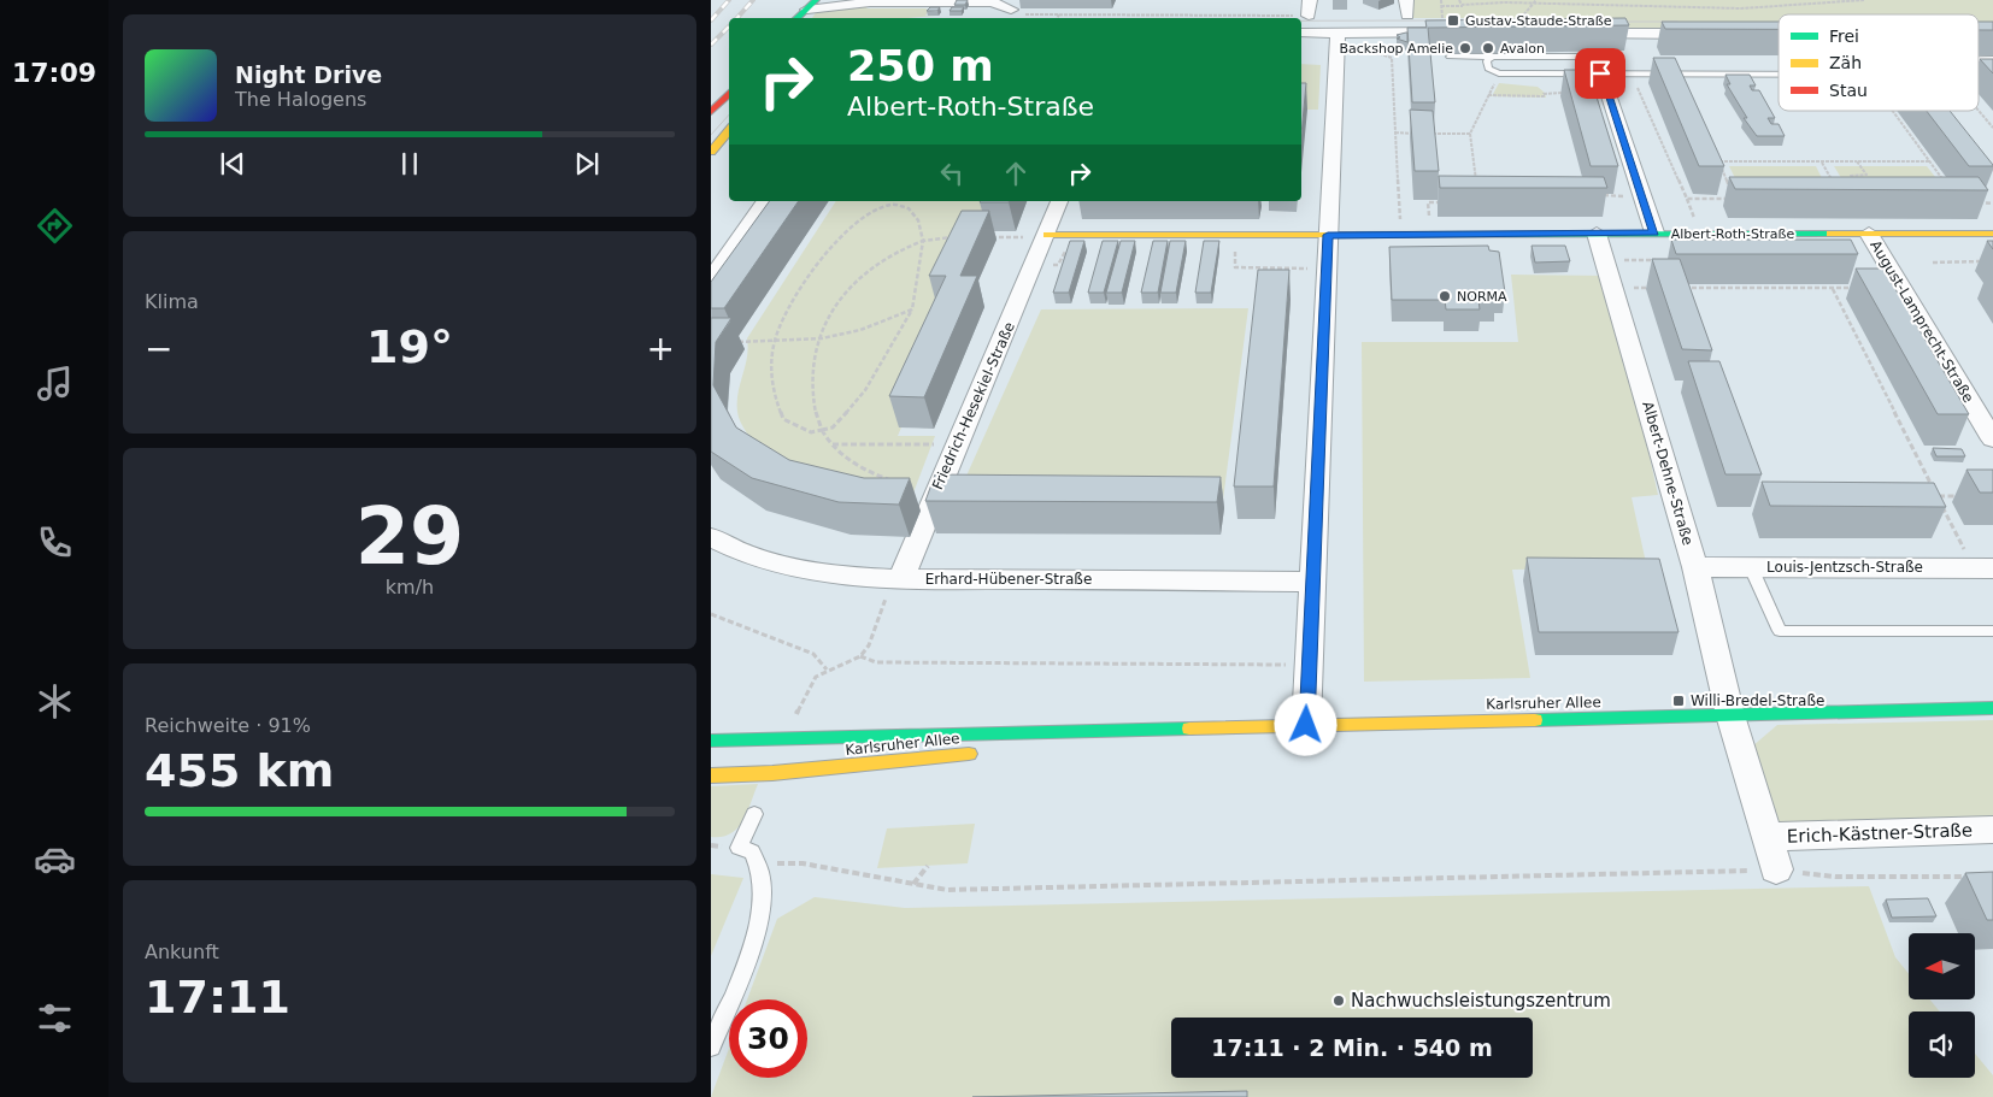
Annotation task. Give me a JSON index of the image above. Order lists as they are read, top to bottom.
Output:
{
  "streets": {
    "street": [
      "Albert-Roth-Straße",
      "August-Lamprecht-Straße",
      "Friedrich-Hesekiel-Straße",
      "Albert-Dehne-Straße",
      "Louis-Jentzsch-Straße",
      "Erhard-Hübener-Straße",
      "Karlsruher Allee",
      "Erich-Kästner-Straße"
    ]
  },
  "crossings": [
    ["Albert-Roth-Straße", "August-Lamprecht-Straße"],
    ["Albert-Roth-Straße", "Albert-Dehne-Straße"],
    ["Friedrich-Hesekiel-Straße", "Erhard-Hübener-Straße"],
    ["Albert-Dehne-Straße", "Louis-Jentzsch-Straße"],
    ["Albert-Dehne-Straße", "Karlsruher Allee"]
  ],
  "places": {
    "transit": ["Gustav-Staude-Straße", "Willi-Bredel-Straße"],
    "other": [
      "Backshop Amelie",
      "Avalon",
      "NORMA",
      "Nachwuchsleistungszentrum"
    ]
  },
  "legend": ["Frei", "Zäh", "Stau"],
  "north": "left",
  "page": {
    "tabs": "17:09",
    "turn": ["250 m", "Albert-Roth-Straße"],
    "song": ["Night Drive", "The Halogens"],
    "tile": [
      "Klima",
      ["29", "km/h"],
      ["Reichweite · 91%", "455 km"],
      ["Ankunft", "17:11"]
    ],
    "heat": ["−", "19°", "+"],
    "limit": "30",
    "trip": "17:11 · 2 Min. · 540 m"
  }
}
